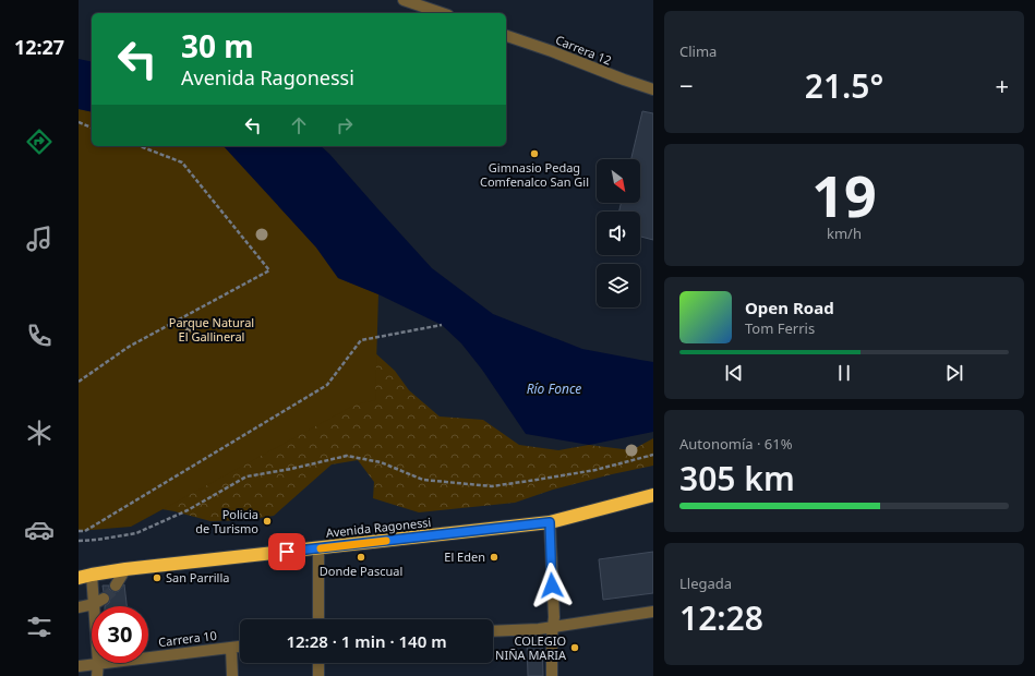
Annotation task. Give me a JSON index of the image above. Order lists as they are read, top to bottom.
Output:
{
  "streets": {
    "highway": ["Avenida Ragonessi"],
    "street": ["Carrera 12", "Carrera 10"]
  },
  "water": ["Río Fonce"],
  "parks": ["Parque Natural El Gallineral"],
  "places": [
    "Gimnasio Pedag Comfenalco San Gil",
    "Policia de Turismo",
    "Donde Pascual",
    "El Eden",
    "San Parrilla",
    "COLEGIO NIÑA MARIA"
  ],
  "north": "bottom right",
  "page": {
    "tabs": "12:27",
    "tile": [
      "Clima",
      ["19", "km/h"],
      ["Autonomía · 61%", "305 km"],
      ["Llegada", "12:28"]
    ],
    "turn": ["30 m", "Avenida Ragonessi"],
    "heat": ["−", "21.5°", "+"],
    "song": ["Open Road", "Tom Ferris"],
    "limit": "30",
    "trip": "12:28 · 1 min · 140 m"
  }
}
